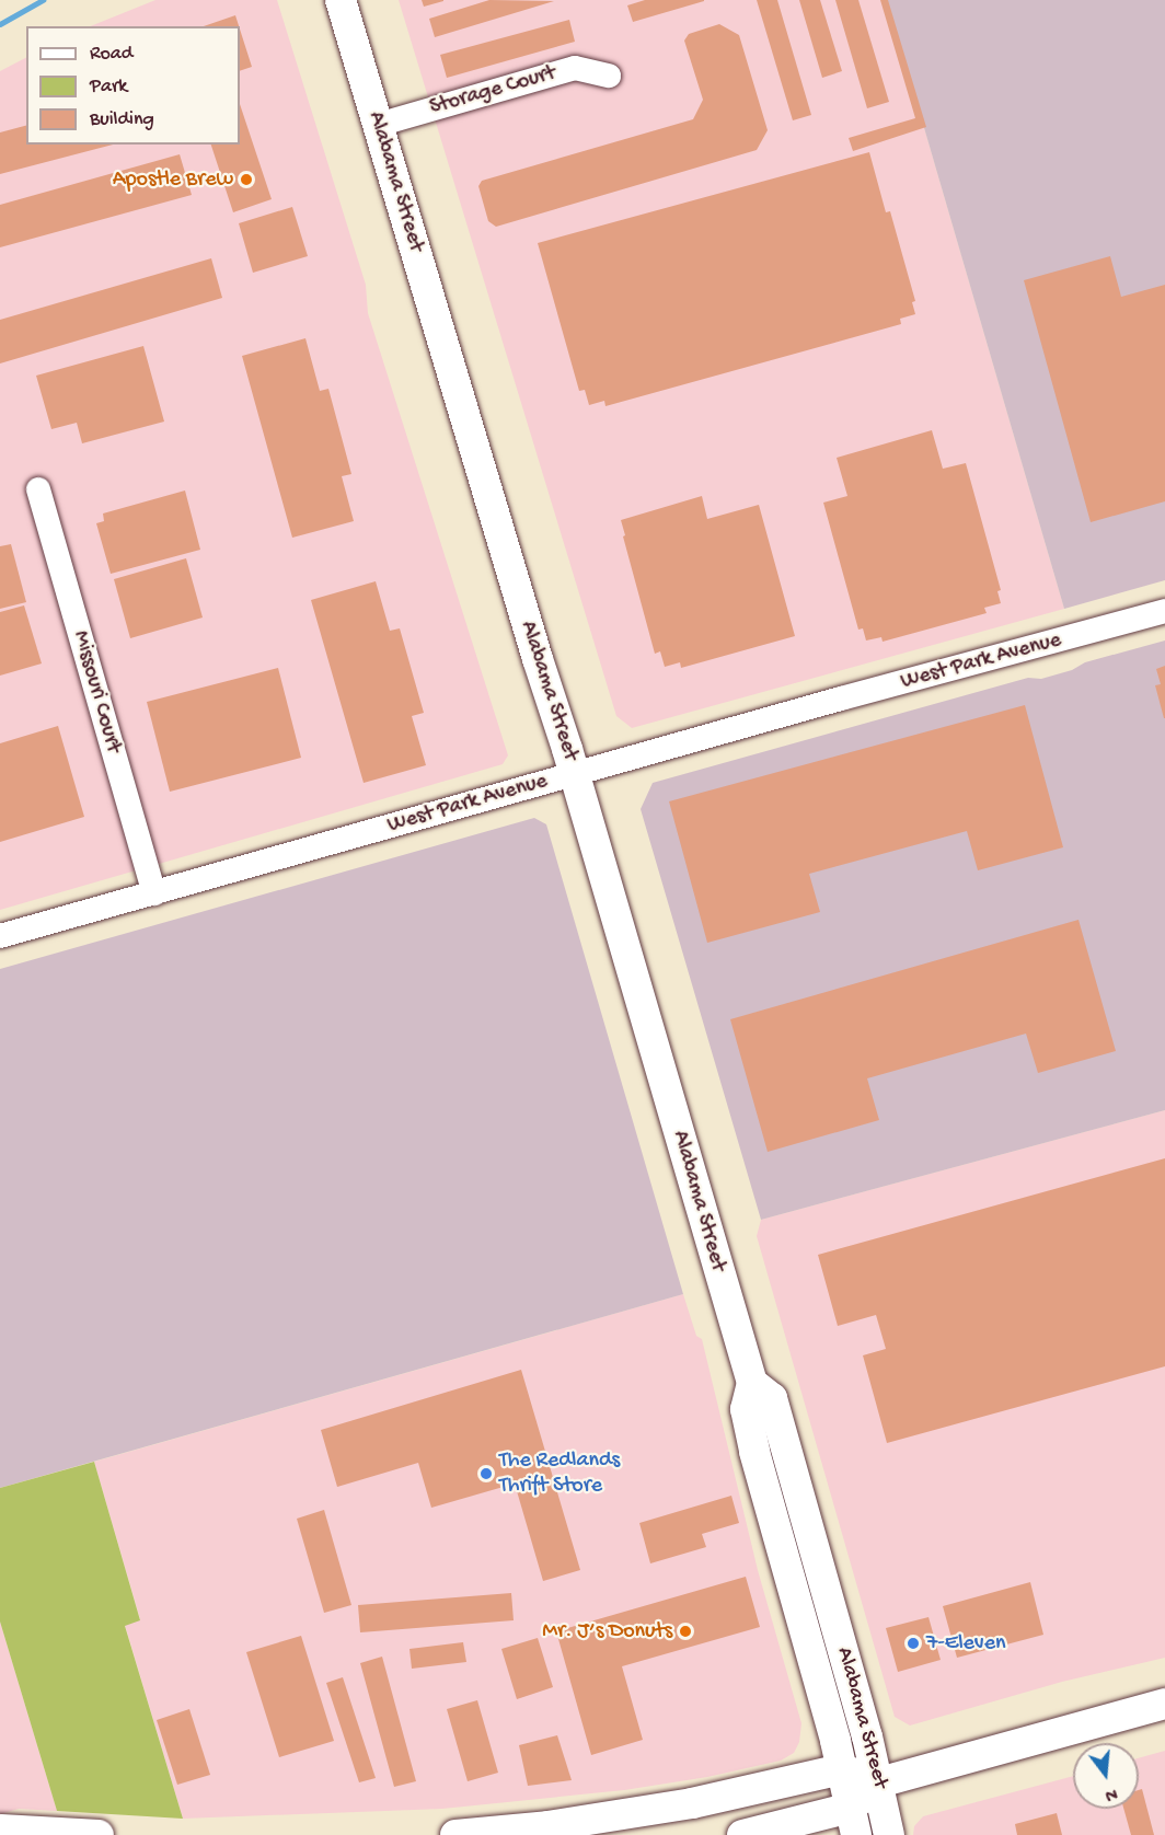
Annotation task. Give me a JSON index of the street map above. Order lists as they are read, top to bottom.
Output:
{
  "streets": {
    "main road": ["Alabama Street"],
    "street": ["Storage Court", "West Park Avenue", "Missouri Court"]
  },
  "crossings": [
    ["Storage Court", "Alabama Street"],
    ["Alabama Street", "West Park Avenue"],
    ["West Park Avenue", "Missouri Court"]
  ],
  "places": [
    "Apostle Brew",
    "The Redlands Thrift Store",
    "Mr. J’s Donuts",
    "7-Eleven"
  ],
  "legend": ["Road", "Park", "Building"],
  "north": "bottom"
}
